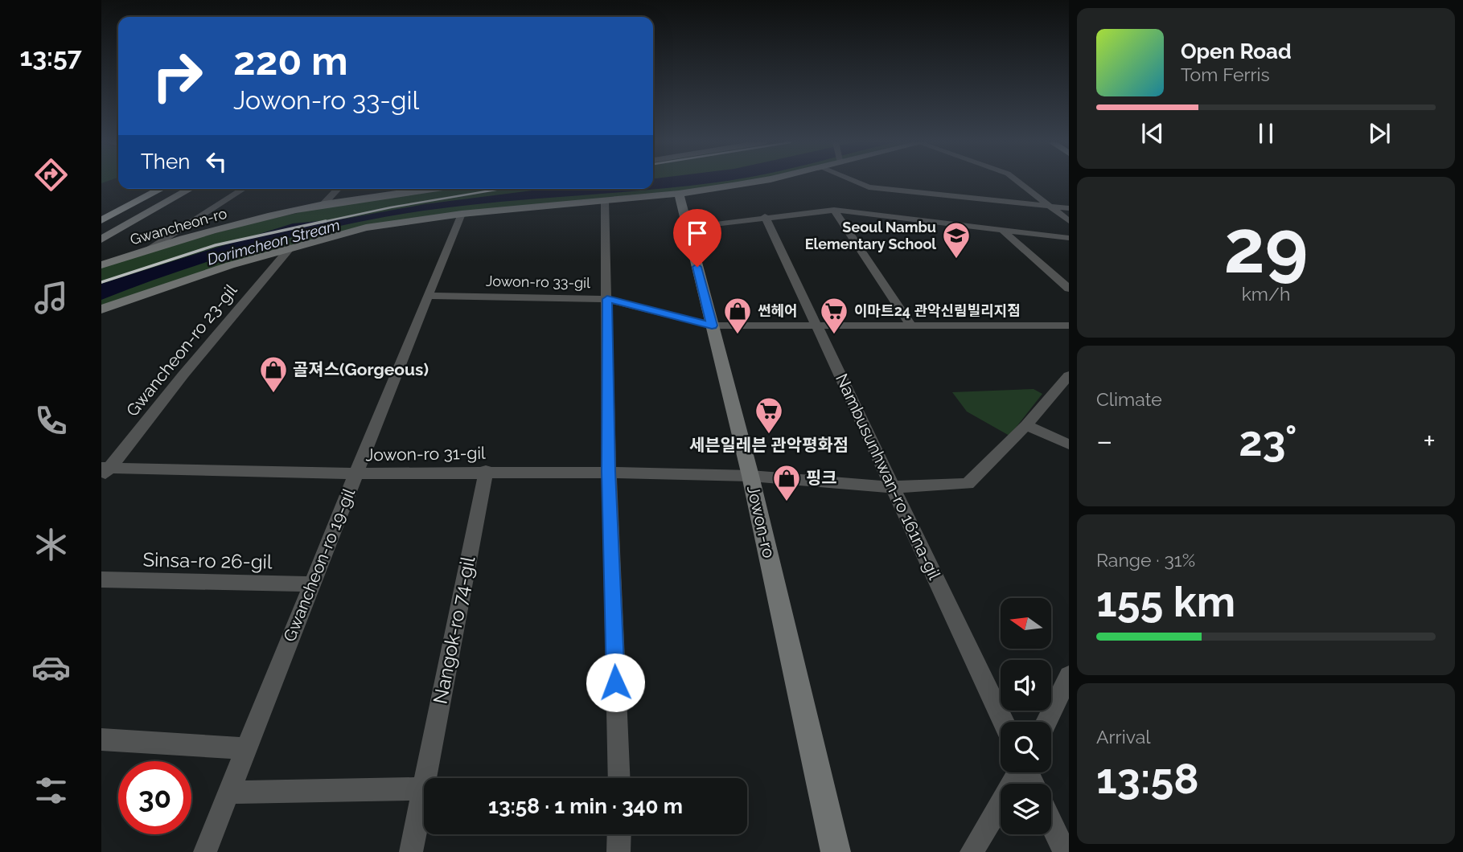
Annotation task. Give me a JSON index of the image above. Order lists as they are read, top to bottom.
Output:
{
  "streets": {
    "main road": ["Gwancheon-ro", "Jowon-ro"],
    "street": [
      "Jowon-ro 33-gil",
      "Gwancheon-ro 23-gil",
      "Jowon-ro 31-gil",
      "Nambusunhwan-ro 161na-gil",
      "Sinsa-ro 26-gil",
      "Gwancheon-ro 19-gil",
      "Nangok-ro 74-gil"
    ]
  },
  "crossings": [
    ["Jowon-ro 33-gil", "Nambusunhwan-ro 161na-gil"],
    ["Jowon-ro 33-gil", "Jowon-ro"],
    ["Jowon-ro 33-gil", "Gwancheon-ro 19-gil"],
    ["Gwancheon-ro 23-gil", "Jowon-ro 31-gil"],
    ["Jowon-ro 31-gil", "Nambusunhwan-ro 161na-gil"],
    ["Jowon-ro 31-gil", "Jowon-ro"],
    ["Jowon-ro 31-gil", "Gwancheon-ro 19-gil"],
    ["Jowon-ro 31-gil", "Nangok-ro 74-gil"],
    ["Sinsa-ro 26-gil", "Gwancheon-ro 19-gil"]
  ],
  "water": ["Dorimcheon Stream"],
  "places": {
    "school or university": ["Seoul Nambu Elementary School"],
    "shop": ["썬헤어", "골져스(Gorgeous)", "핑크"],
    "supermarket": ["이마트24 관악신림빌리지점", "세븐일레븐 관악평화점"]
  },
  "north": "left",
  "page": {
    "tabs": "13:57",
    "turn": ["220 m", "Jowon-ro 33-gil"],
    "song": ["Open Road", "Tom Ferris"],
    "then": "Then",
    "tile": [
      ["29", "km/h"],
      "Climate",
      ["Range · 31%", "155 km"],
      ["Arrival", "13:58"]
    ],
    "heat": ["−", "23°", "+"],
    "limit": "30",
    "trip": "13:58 · 1 min · 340 m"
  }
}
